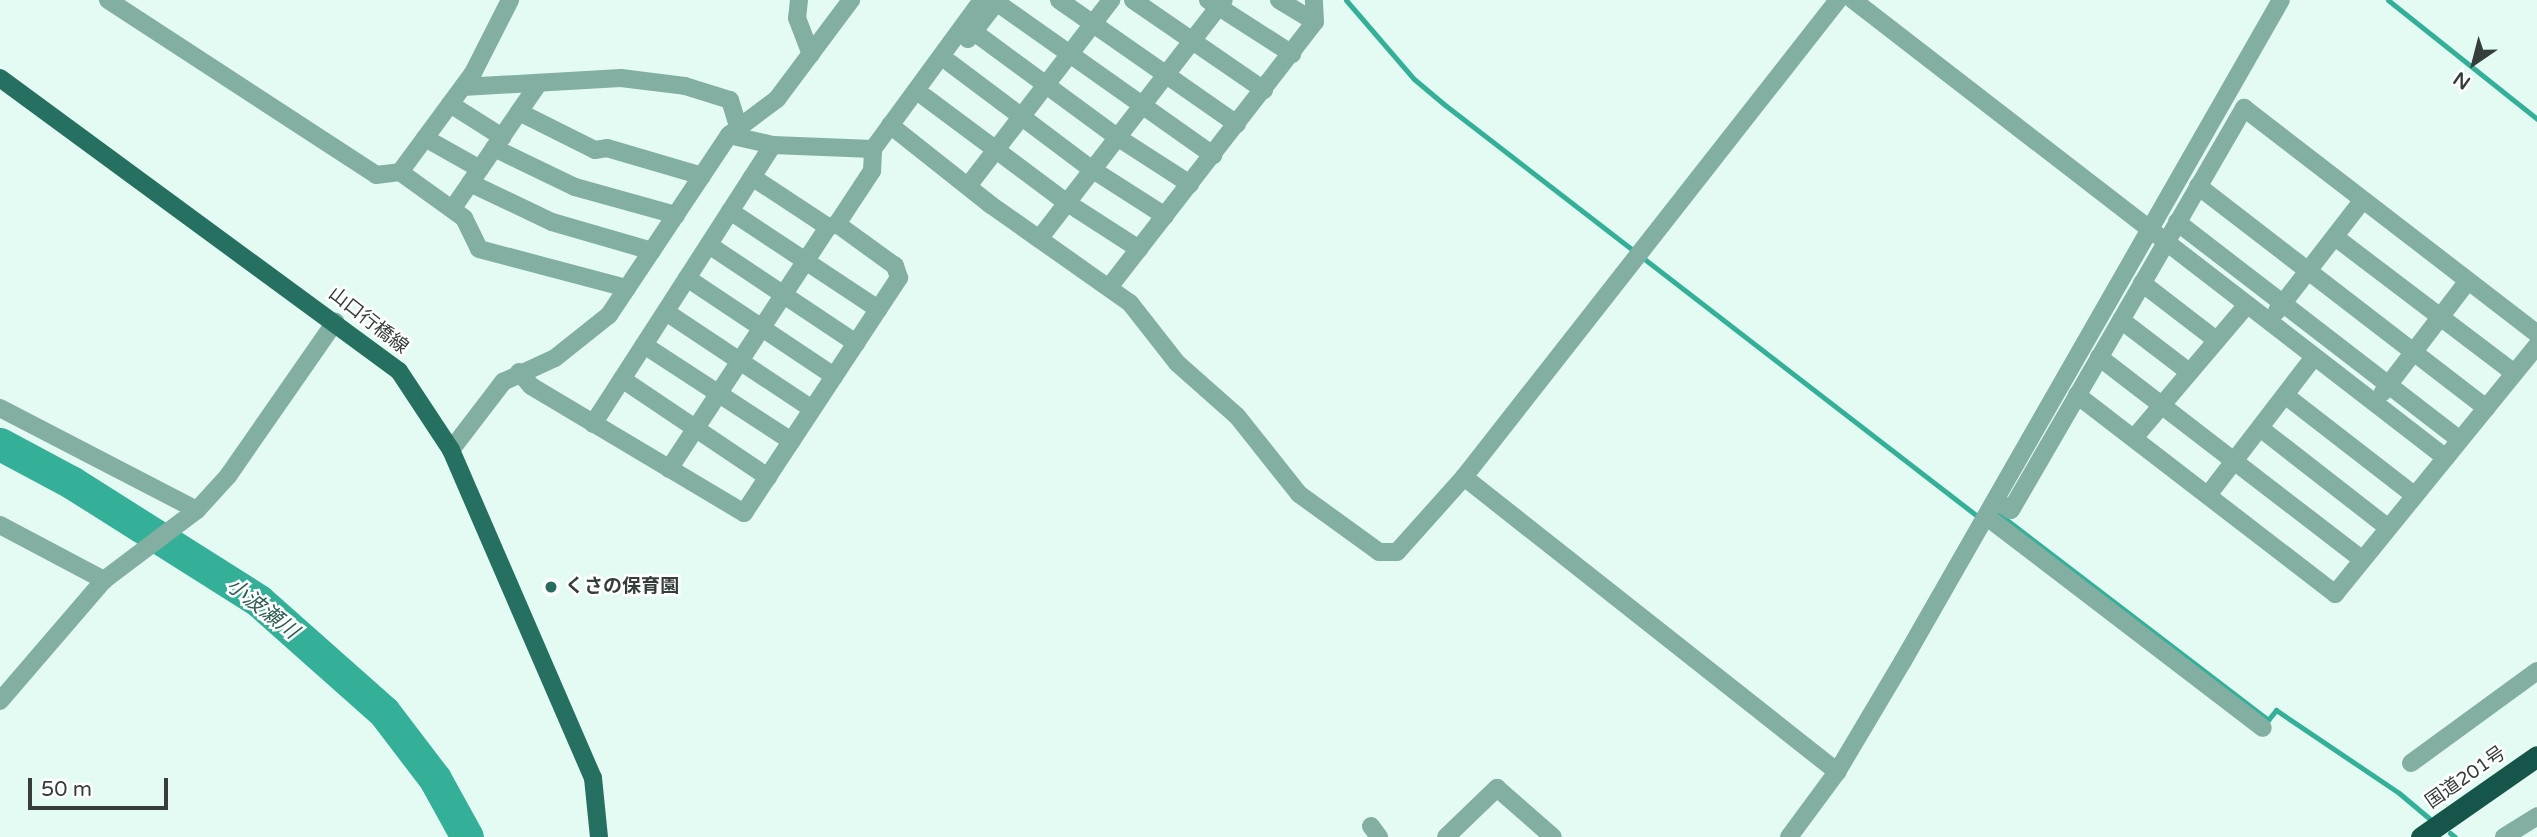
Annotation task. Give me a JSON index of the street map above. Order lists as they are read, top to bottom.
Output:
{
  "streets": {
    "highway": ["国道201号"],
    "main road": ["山口行橋線"]
  },
  "water": ["小波瀬川"],
  "places": ["くさの保育園"],
  "scale_bar": "50 m",
  "north": "bottom left"
}
